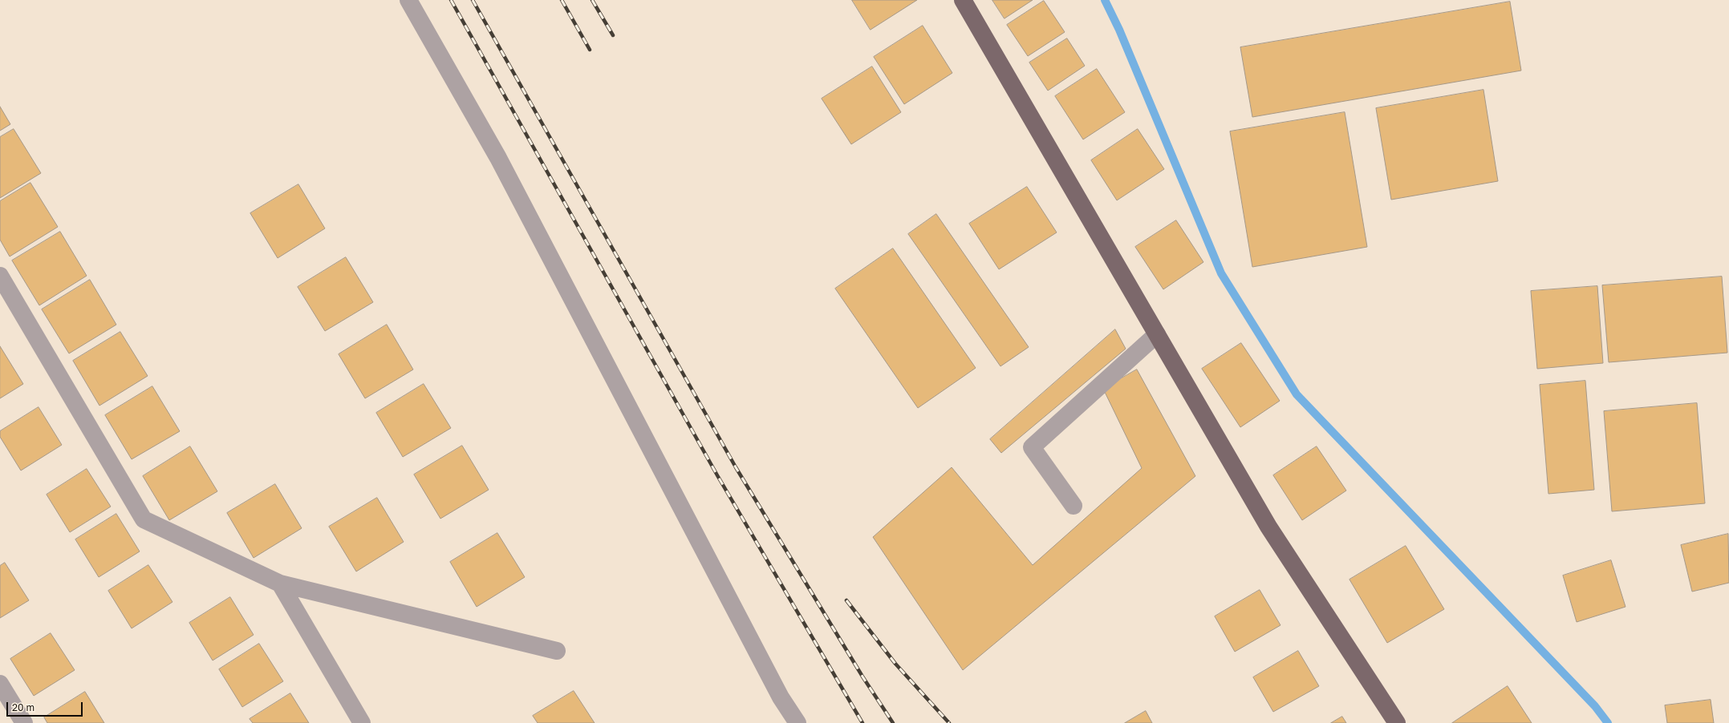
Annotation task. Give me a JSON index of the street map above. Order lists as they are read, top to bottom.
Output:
{
  "scale_bar": "20 m"
}
